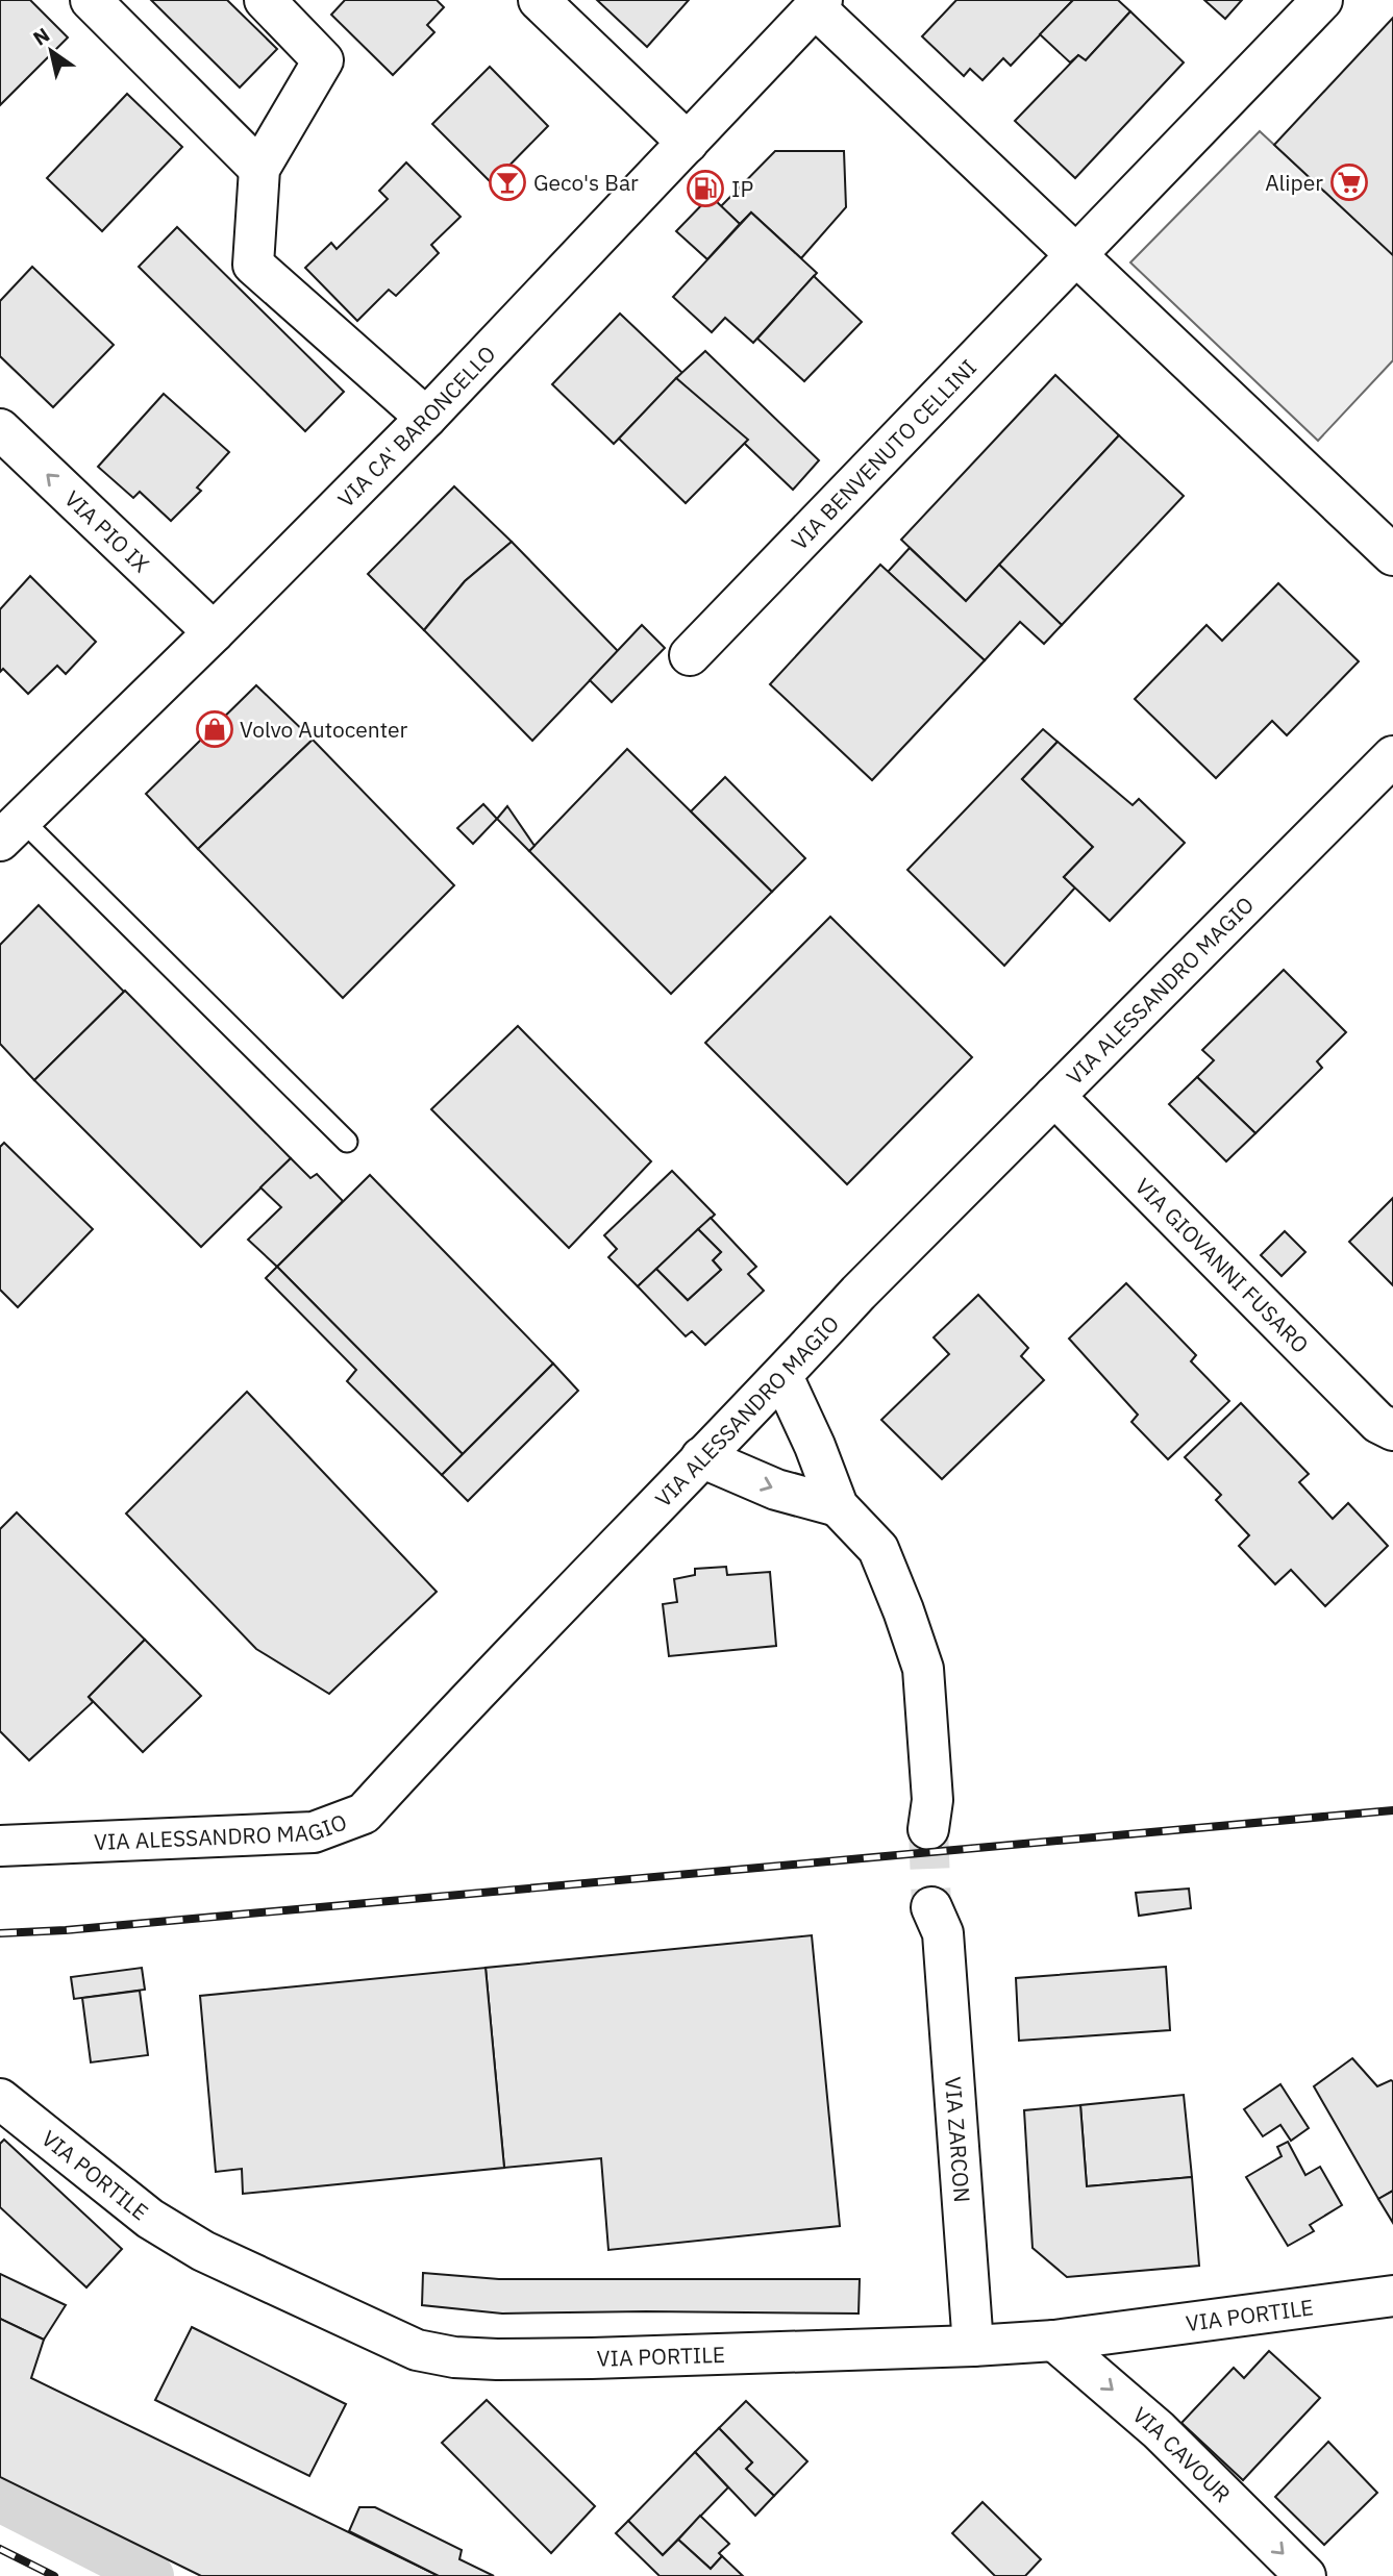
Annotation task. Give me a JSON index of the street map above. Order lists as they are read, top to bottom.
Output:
{
  "streets": {
    "street": [
      "VIA CA' BARONCELLO",
      "VIA BENVENUTO CELLINI",
      "VIA PIO IX",
      "VIA ALESSANDRO MAGIO",
      "VIA GIOVANNI FUSARO",
      "VIA ZARCON",
      "VIA PORTILE",
      "VIA CAVOUR"
    ]
  },
  "crossings": [
    ["VIA CA' BARONCELLO", "VIA PIO IX"],
    ["VIA ALESSANDRO MAGIO", "VIA GIOVANNI FUSARO"],
    ["VIA ZARCON", "VIA PORTILE"],
    ["VIA PORTILE", "VIA CAVOUR"]
  ],
  "one_way": ["VIA PIO IX", "VIA CAVOUR"],
  "places": {
    "bar": ["Geco's Bar"],
    "supermarket": ["Aliper"],
    "fuel station": ["IP"],
    "shop": ["Volvo Autocenter"]
  },
  "north": "top left"
}
